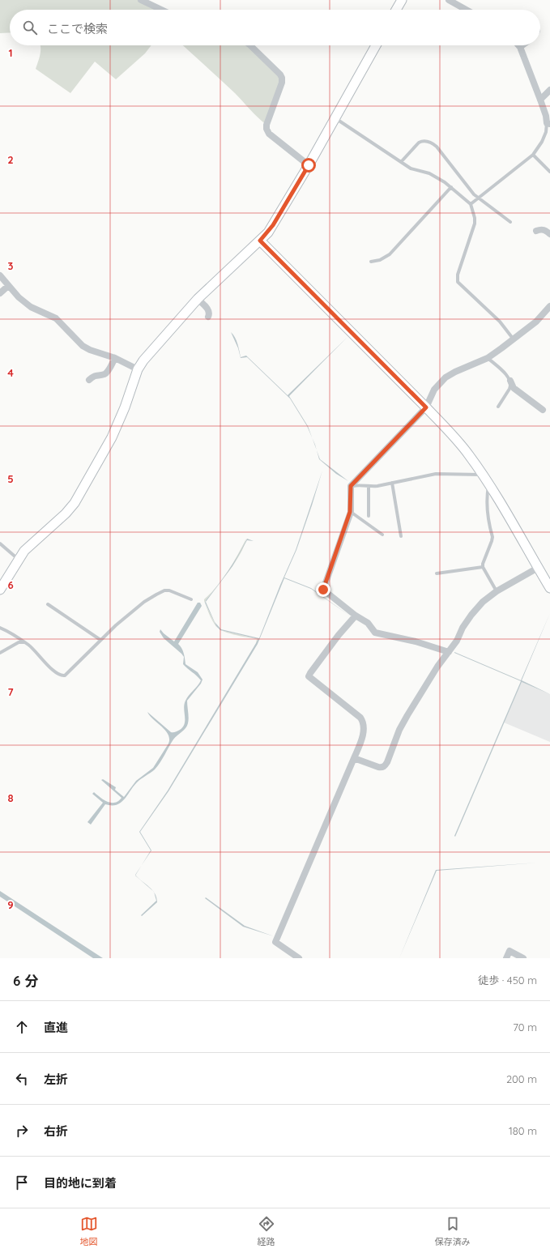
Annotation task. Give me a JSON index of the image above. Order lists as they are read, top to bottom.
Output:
{
  "page": {
    "search": "ここで検索",
    "heading": ["6 分", "徒歩 · 450 m"],
    "list": [
      ["直進", "70 m"],
      ["左折", "200 m"],
      ["右折", "180 m"],
      "目的地に到着"
    ],
    "nav": ["地図", "経路", "保存済み"]
  },
  "grid": {
    "rows": [
      "1",
      "2",
      "3",
      "4",
      "5",
      "6",
      "7",
      "8",
      "9"
    ]
  }
}
